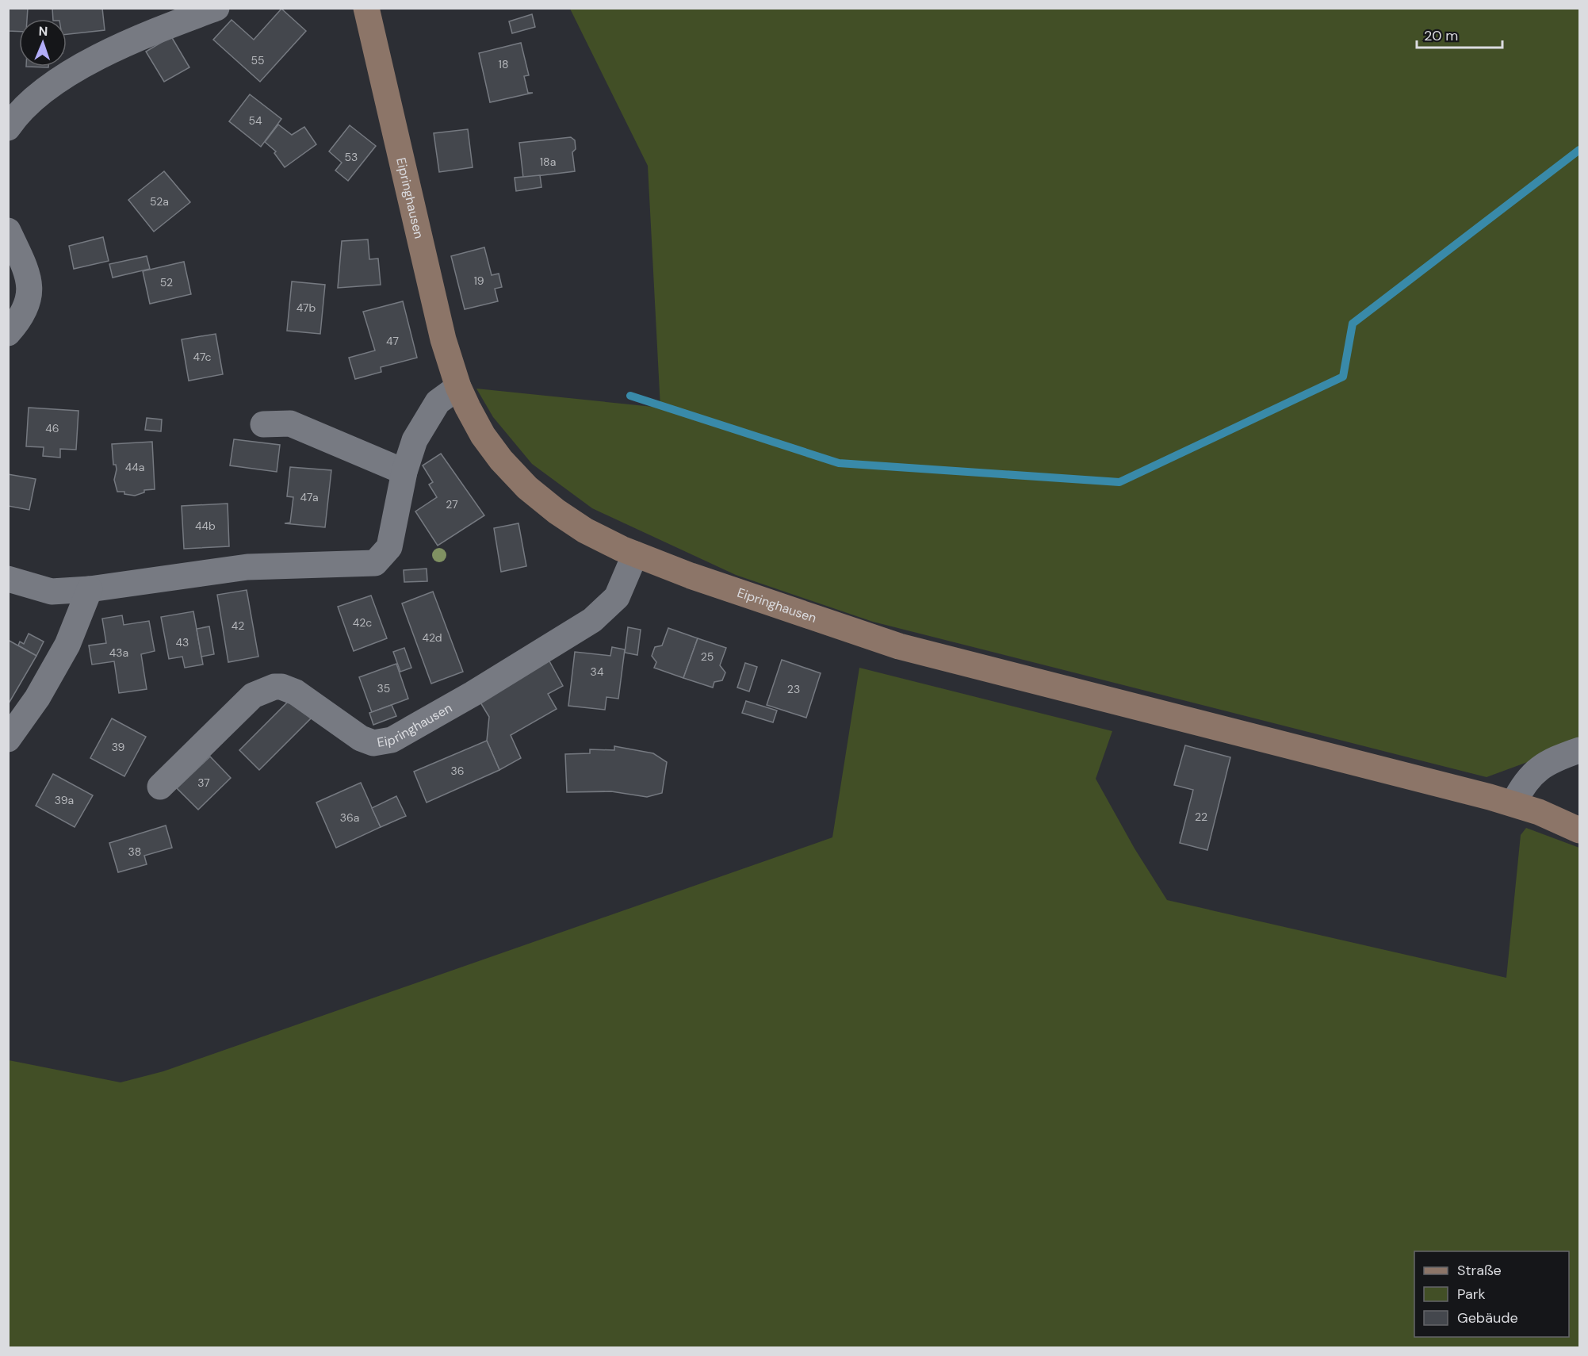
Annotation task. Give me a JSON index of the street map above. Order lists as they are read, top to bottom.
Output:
{
  "streets": {
    "main road": ["Eipringhausen"]
  },
  "house_numbers": [
    "55",
    "18",
    "54",
    "53",
    "18a",
    "52a",
    "19",
    "52",
    "47b",
    "47",
    "47c",
    "46",
    "44a",
    "47a",
    "27",
    "44b",
    "42c",
    "42",
    "42d",
    "43",
    "43a",
    "25",
    "34",
    "35",
    "23",
    "39",
    "36",
    "37",
    "39a",
    "22",
    "36a",
    "38"
  ],
  "legend": ["Straße", "Park", "Gebäude"],
  "scale_bar": "20 m",
  "north": "top"
}
